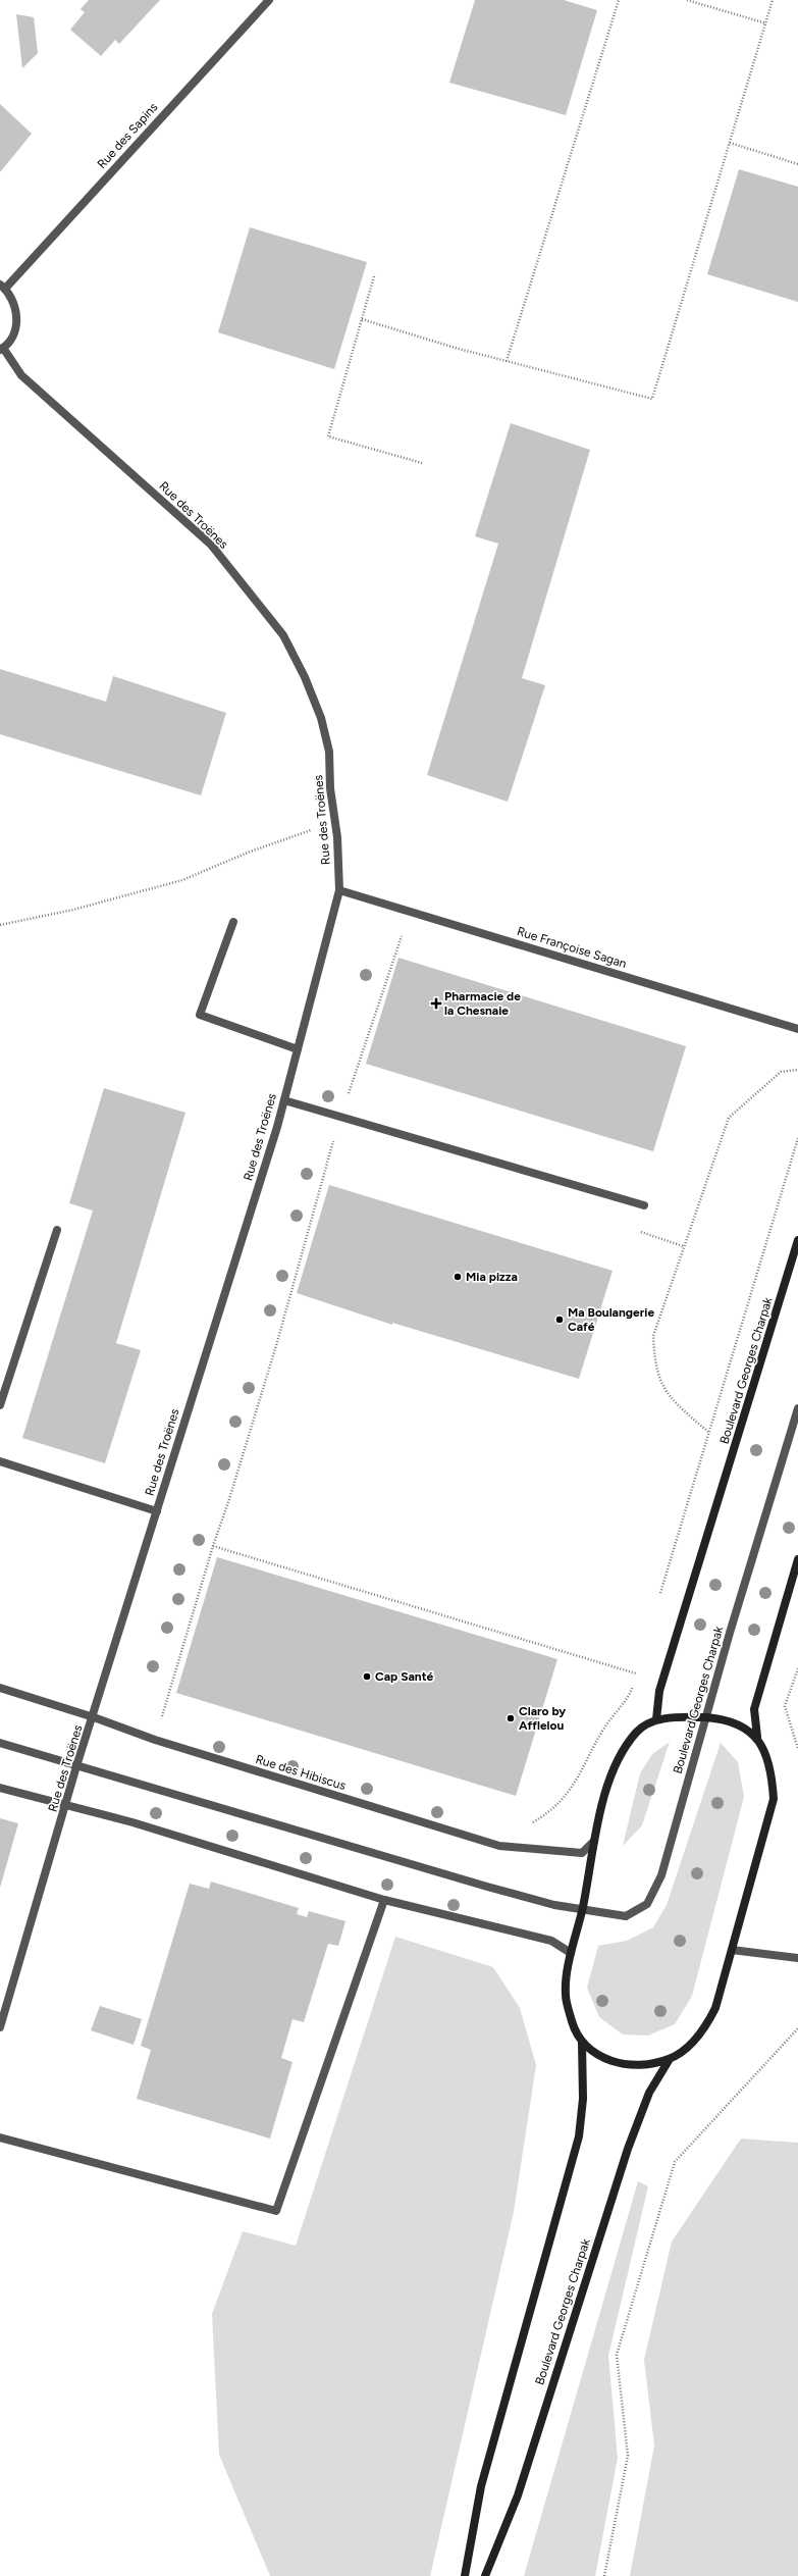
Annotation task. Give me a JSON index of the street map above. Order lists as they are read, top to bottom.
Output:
{
  "streets": {
    "main road": ["Boulevard Georges Charpak"],
    "street": [
      "Rue des Sapins",
      "Rue des Troënes",
      "Rue Françoise Sagan",
      "Rue des Hibiscus"
    ]
  },
  "crossings": [
    ["Rue des Troënes", "Rue Françoise Sagan"],
    ["Rue des Troënes", "Boulevard Georges Charpak"],
    ["Rue des Troënes", "Rue des Hibiscus"]
  ],
  "places": {
    "health": ["Pharmacie de la Chesnaie"],
    "other": [
      "Mia pizza",
      "Ma Boulangerie Café",
      "Cap Santé",
      "Claro by Afflelou"
    ]
  }
}
